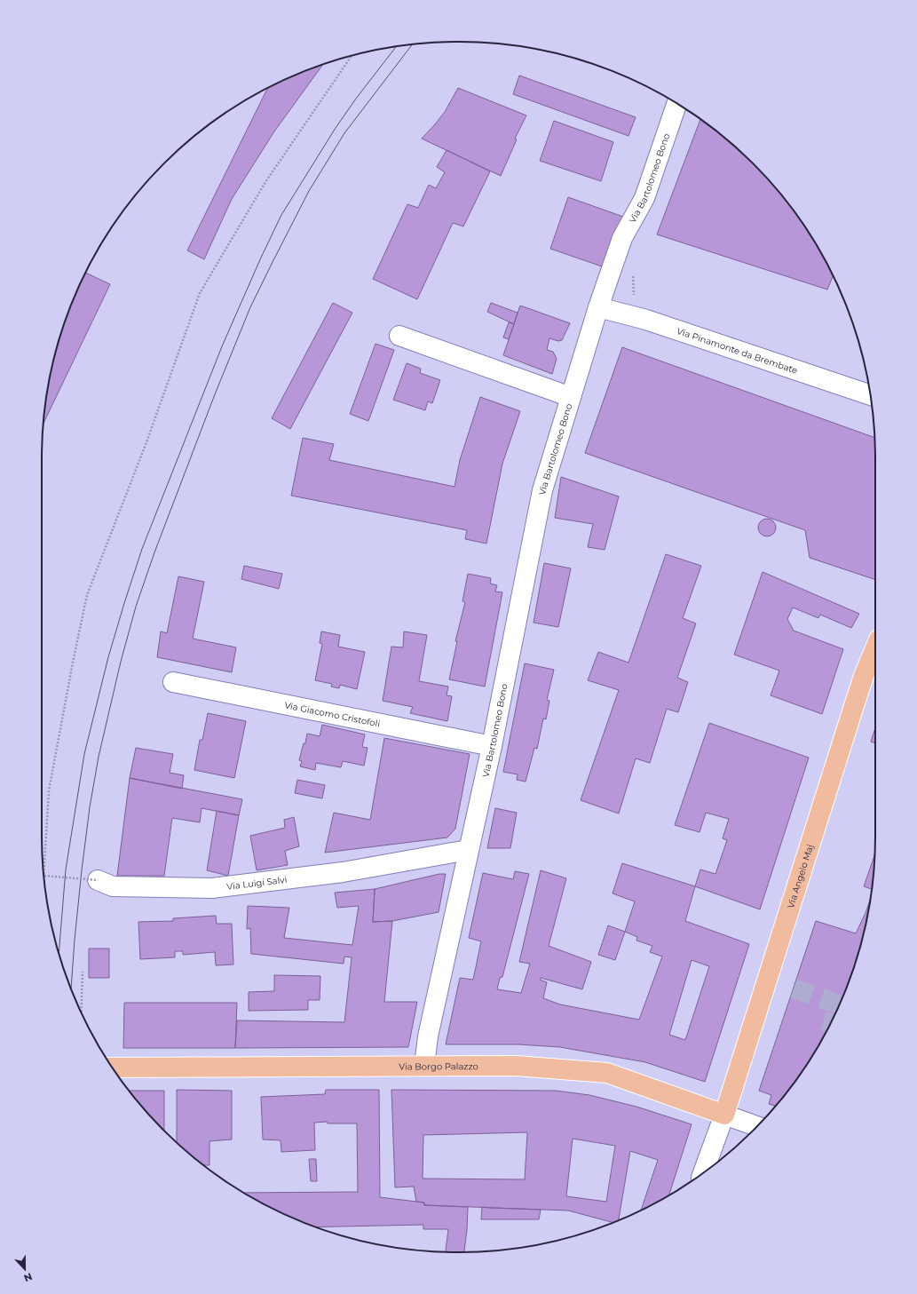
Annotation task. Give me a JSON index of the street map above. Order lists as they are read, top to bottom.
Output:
{
  "streets": {
    "main road": ["Via Angelo Maj", "Via Borgo Palazzo"],
    "street": [
      "Via Bartolomeo Bono",
      "Via Pinamonte da Brembate",
      "Via Giacomo Cristofoli",
      "Via Luigi Salvi"
    ]
  },
  "crossings": [
    ["Via Bartolomeo Bono", "Via Pinamonte da Brembate"],
    ["Via Bartolomeo Bono", "Via Giacomo Cristofoli"],
    ["Via Bartolomeo Bono", "Via Luigi Salvi"],
    ["Via Bartolomeo Bono", "Via Borgo Palazzo"],
    ["Via Angelo Maj", "Via Borgo Palazzo"]
  ],
  "north": "bottom"
}
